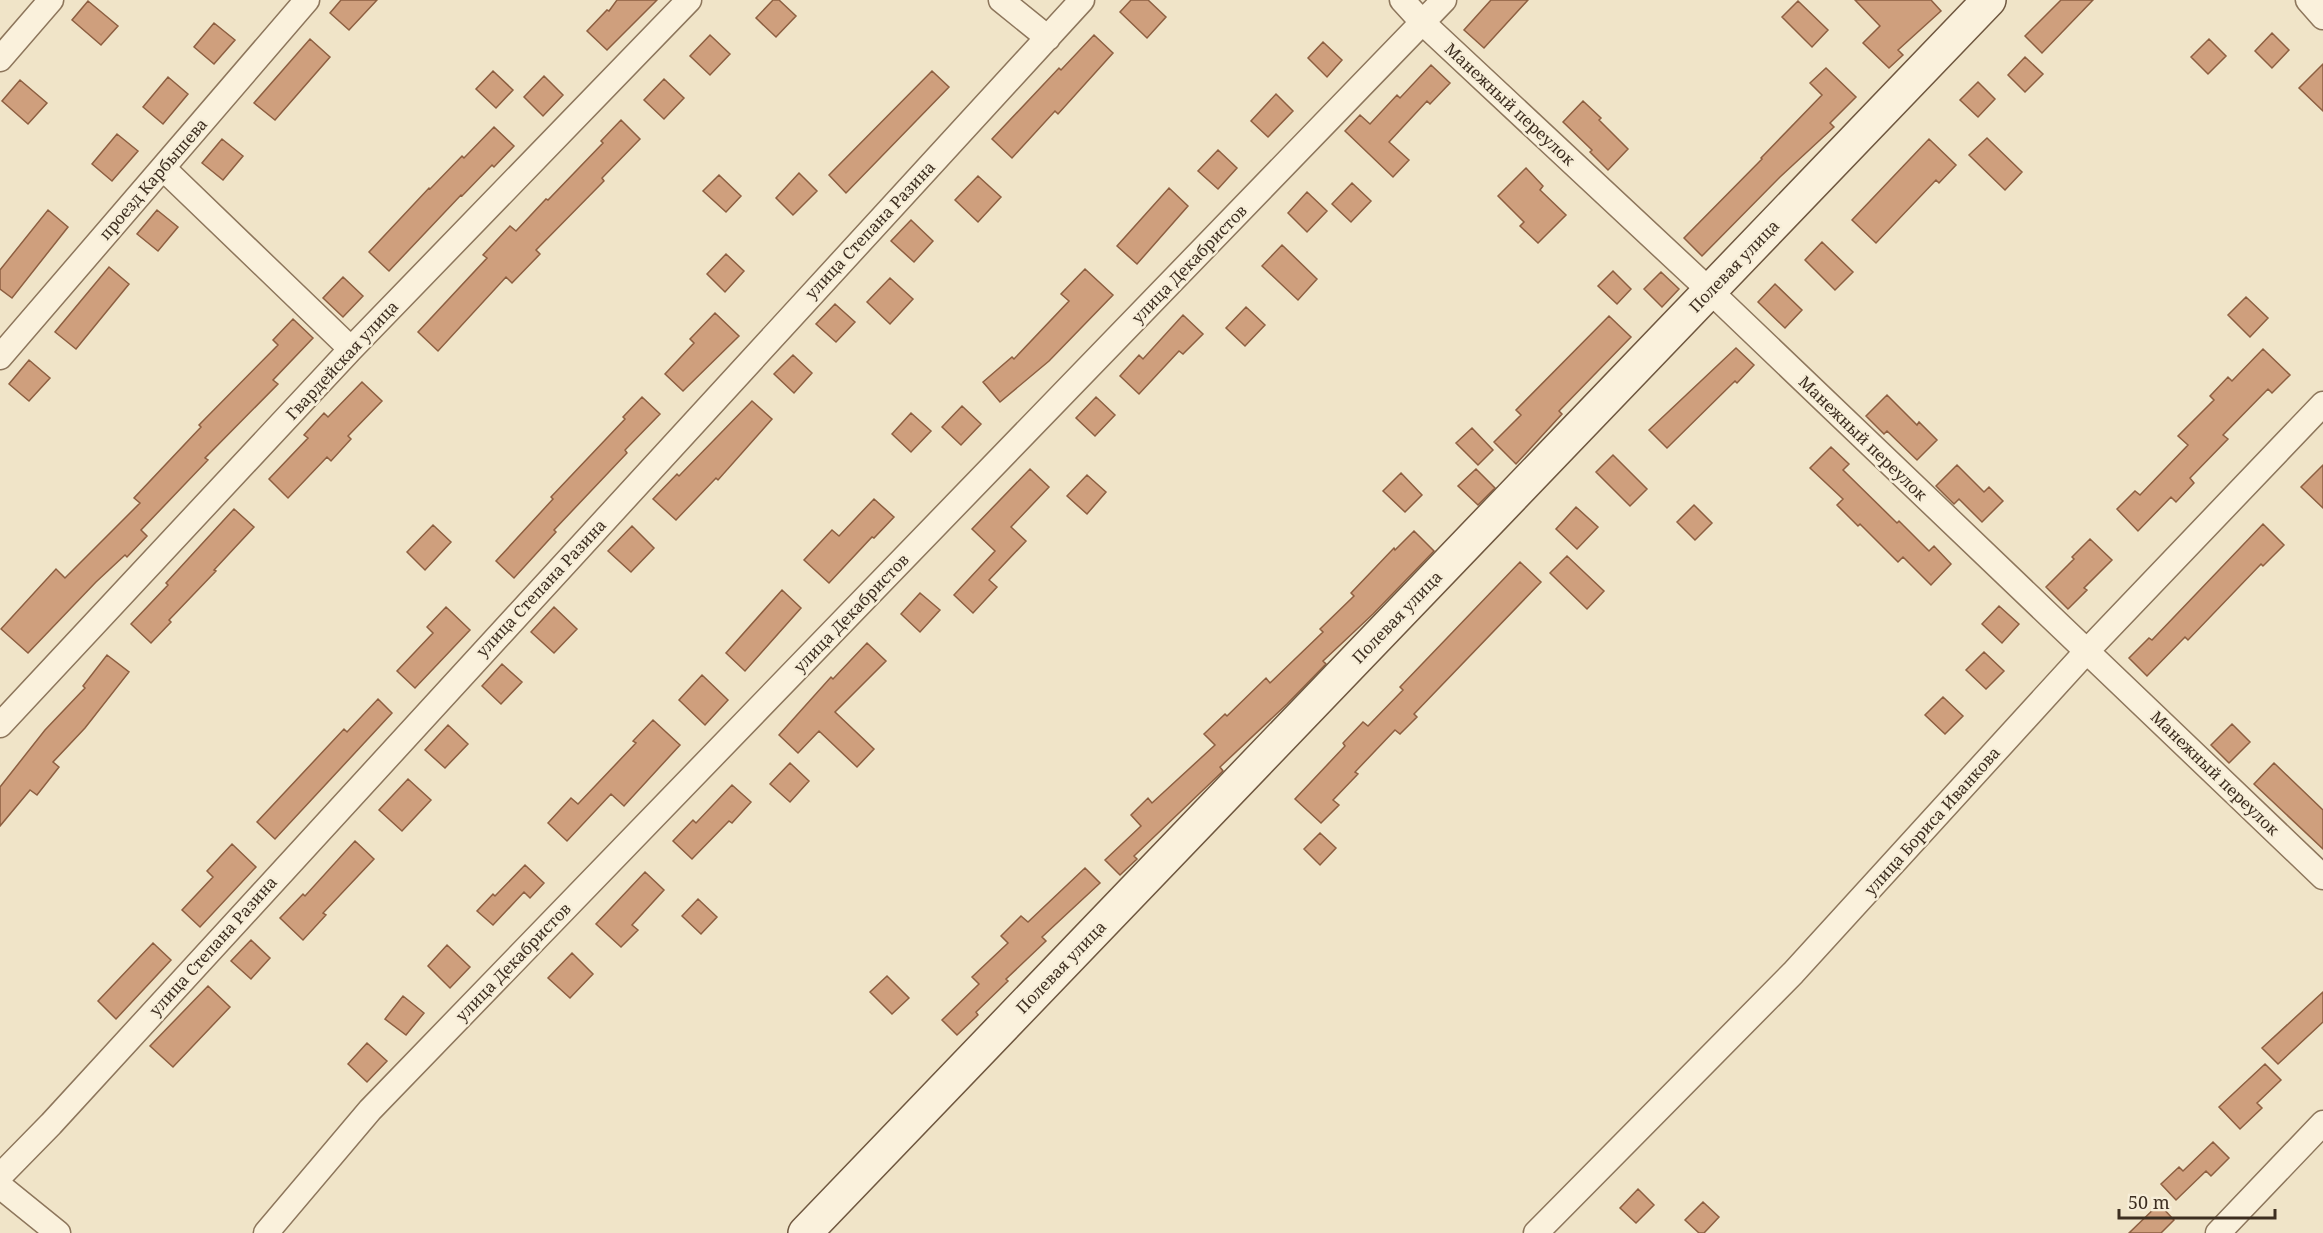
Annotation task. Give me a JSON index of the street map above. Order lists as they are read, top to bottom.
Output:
{
  "streets": {
    "street": [
      "Манежный переулок",
      "проезд Карбышева",
      "улица Степана Разина",
      "улица Декабристов",
      "Полевая улица",
      "Гвардейская улица",
      "улица Бориса Иванкова"
    ]
  },
  "crossings": [
    ["Манежный переулок", "улица Декабристов"],
    ["Манежный переулок", "Полевая улица"],
    ["Манежный переулок", "улица Бориса Иванкова"]
  ],
  "scale_bar": "50 m"
}
